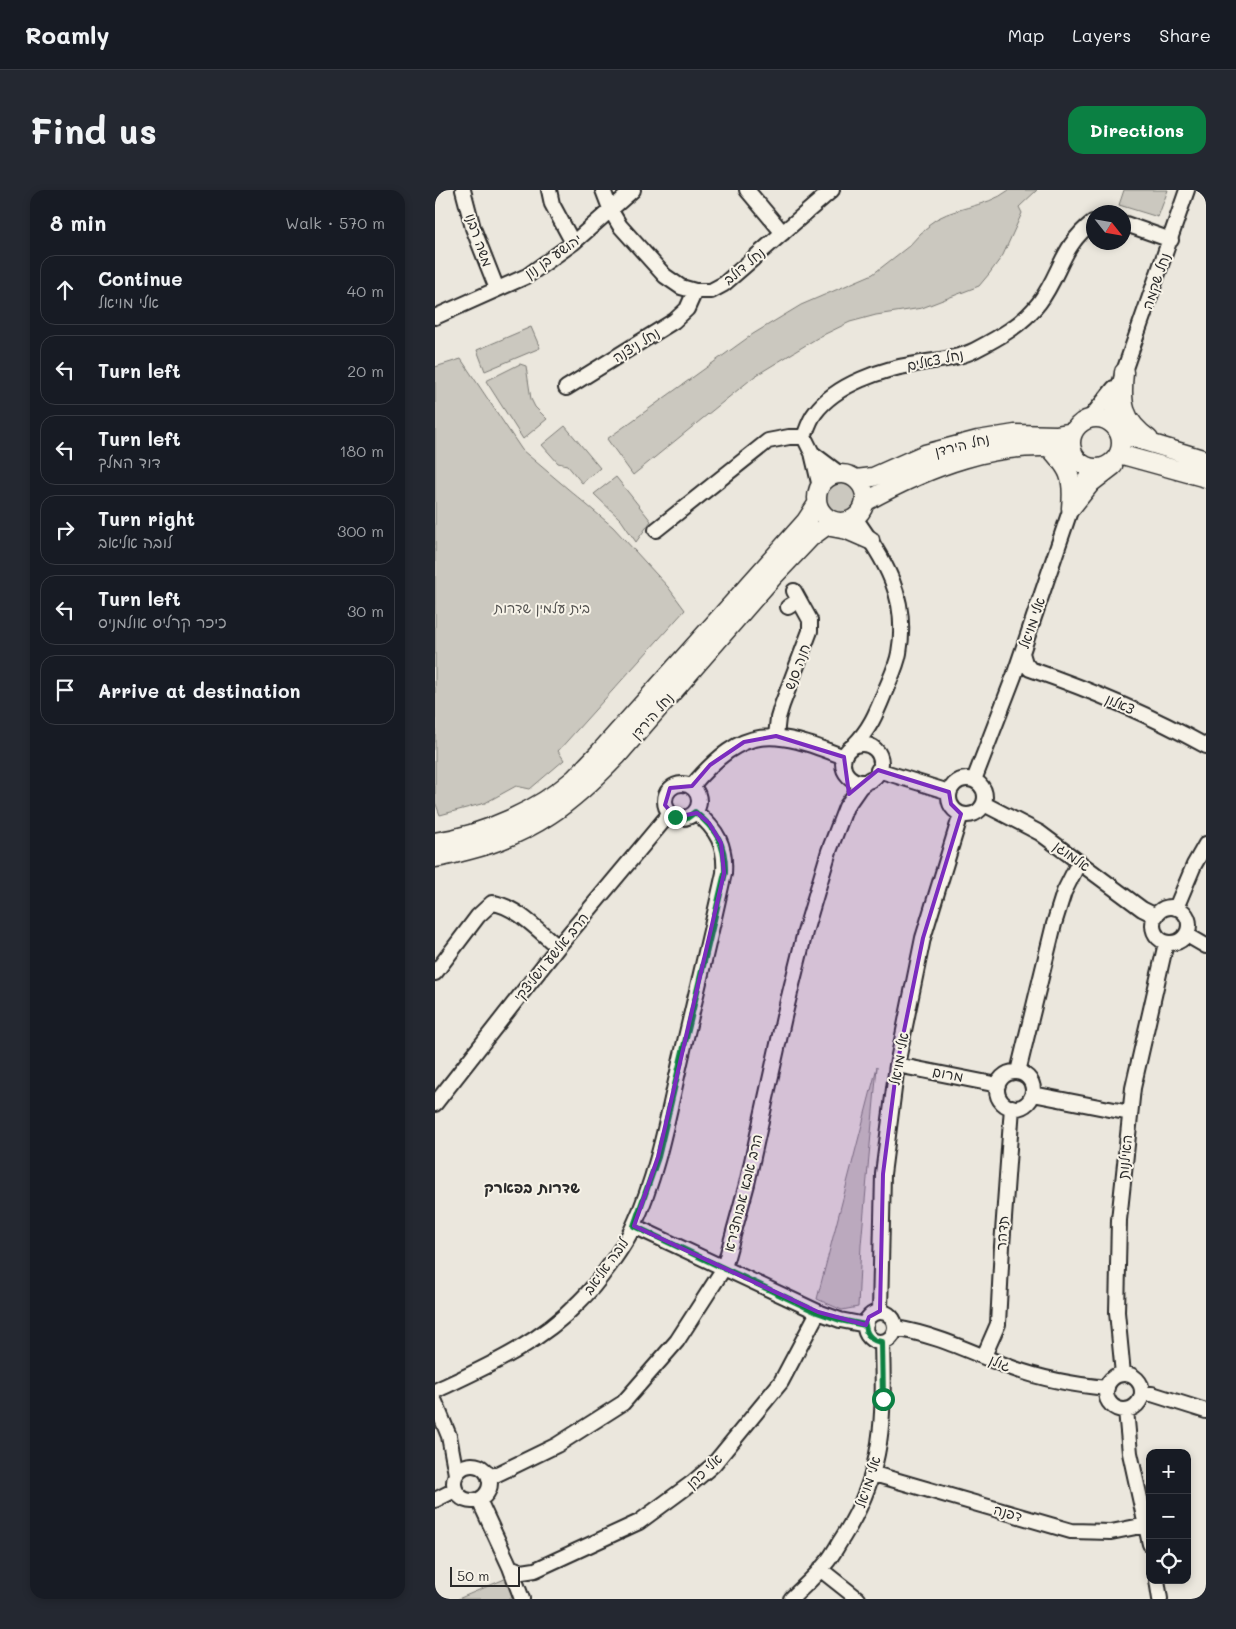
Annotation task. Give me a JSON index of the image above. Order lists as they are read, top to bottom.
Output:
{
  "streets": {
    "main road": ["נחל הירדן"],
    "street": [
      "משה רבנו",
      "יהושע בן נון",
      "נחל דולב",
      "נחל שקמה",
      "נחל ניצנה",
      "נחל צאלים",
      "אלי מויאל",
      "חנה סנש",
      "צאלון",
      "אלמוגן",
      "הרב אלישע וישליצקי",
      "מרום",
      "האילנות",
      "הרב אבא אבוחצירא",
      "תדהר",
      "לובה אליאב",
      "גולן",
      "אלי כהן",
      "דפנה"
    ]
  },
  "crossings": [
    ["משה רבנו", "יהושע בן נון"],
    ["נחל דולב", "נחל ניצנה"],
    ["נחל שקמה", "נחל הירדן"],
    ["נחל שקמה", "אלי מויאל"],
    ["נחל הירדן", "אלי מויאל"],
    ["אלי מויאל", "אלמוגן"],
    ["אלי מויאל", "מרום"],
    ["אלי מויאל", "גולן"],
    ["אלי מויאל", "דפנה"],
    ["אלמוגן", "האילנות"],
    ["הרב אלישע וישליצקי", "לובה אליאב"],
    ["מרום", "תדהר"],
    ["האילנות", "גולן"],
    ["תדהר", "גולן"]
  ],
  "districts": ["שדרות בפארק"],
  "parks": ["בית עלמין שדרות"],
  "scale_bar": "50 m",
  "north": "bottom right",
  "page": {
    "header": "Roamly",
    "nav": ["Map", "Layers", "Share"],
    "buttons": "Directions",
    "title": "Find us",
    "heading": ["8 min", "Walk · 570 m"],
    "list": [
      ["Continue", "אלי מויאל", "40 m"],
      ["Turn left", "20 m"],
      ["Turn left", "דוד המלך", "180 m"],
      ["Turn right", "לובה אליאב", "300 m"],
      ["Turn left", "כיכר קרליס אולמניס", "30 m"],
      "Arrive at destination"
    ],
    "map_buttons": ["+", "−"],
    "scale": "50 m"
  }
}
